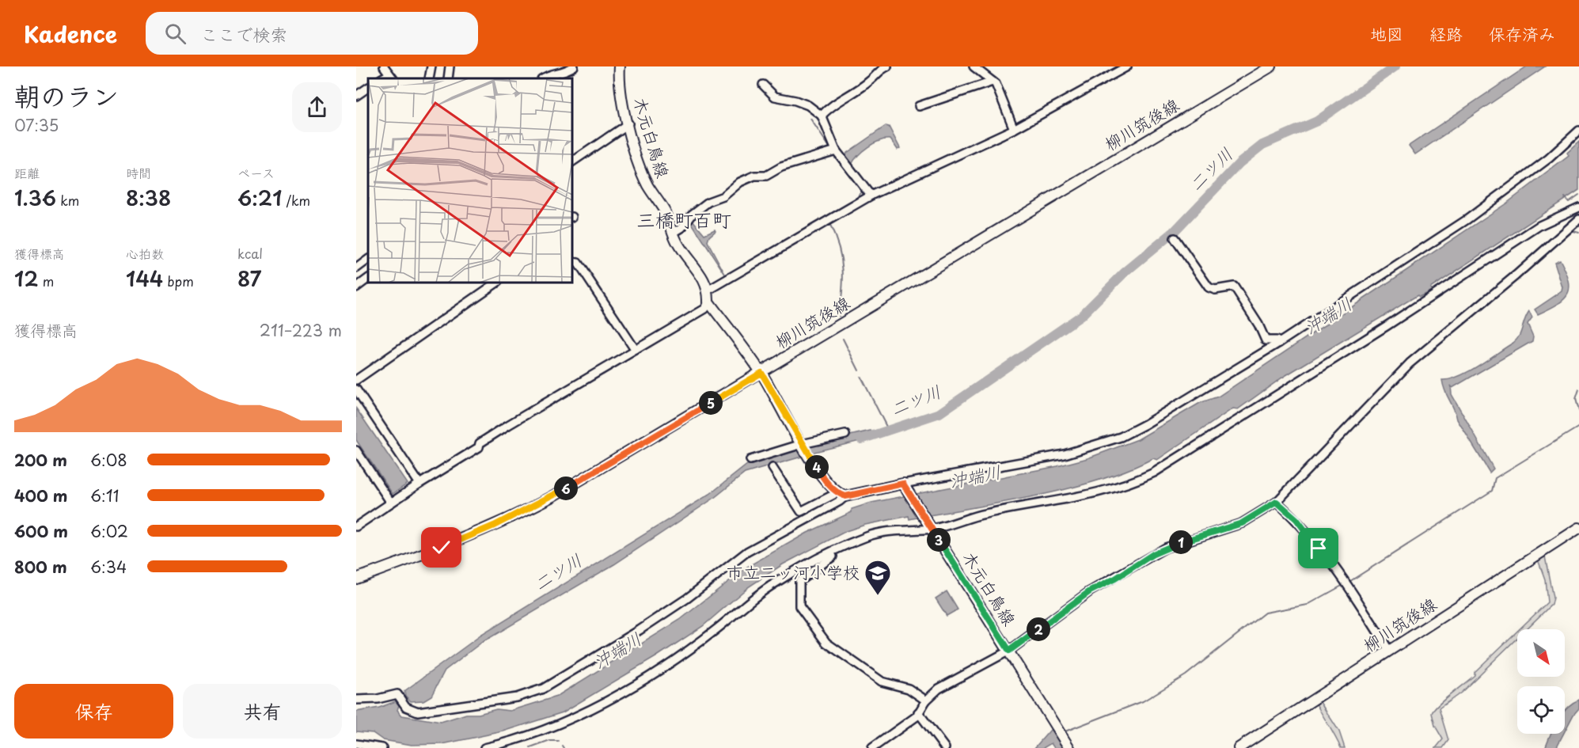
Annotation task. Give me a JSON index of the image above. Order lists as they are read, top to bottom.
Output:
{
  "streets": {
    "main road": ["柳川筑後線", "木元白鳥線"]
  },
  "districts": ["三橋町百町"],
  "water": ["二ツ川", "沖端川"],
  "places": {
    "school or university": ["市立二ッ河小学校"]
  },
  "north": "bottom right",
  "page": {
    "header": "Kadence",
    "search": "ここで検索",
    "nav": ["地図", "経路", "保存済み"],
    "heading": ["朝のラン", "07:35"],
    "stats": [
      ["距離", "1.36 km"],
      ["時間", "8:38"],
      ["ペース", "6:21 /km"],
      ["獲得標高", "12 m"],
      ["心拍数", "144 bpm"],
      ["kcal", "87"]
    ],
    "chart": ["獲得標高", "211–223 m"],
    "pins": [
      "5",
      "4",
      "6",
      "3",
      "1",
      "2"
    ],
    "list": [
      {
        "name": "200 m",
        "note": "6:08"
      },
      {
        "name": "400 m",
        "note": "6:11"
      },
      {
        "name": "600 m",
        "note": "6:02"
      },
      {
        "name": "800 m",
        "note": "6:34"
      }
    ],
    "buttons": ["保存", "共有"]
  }
}
